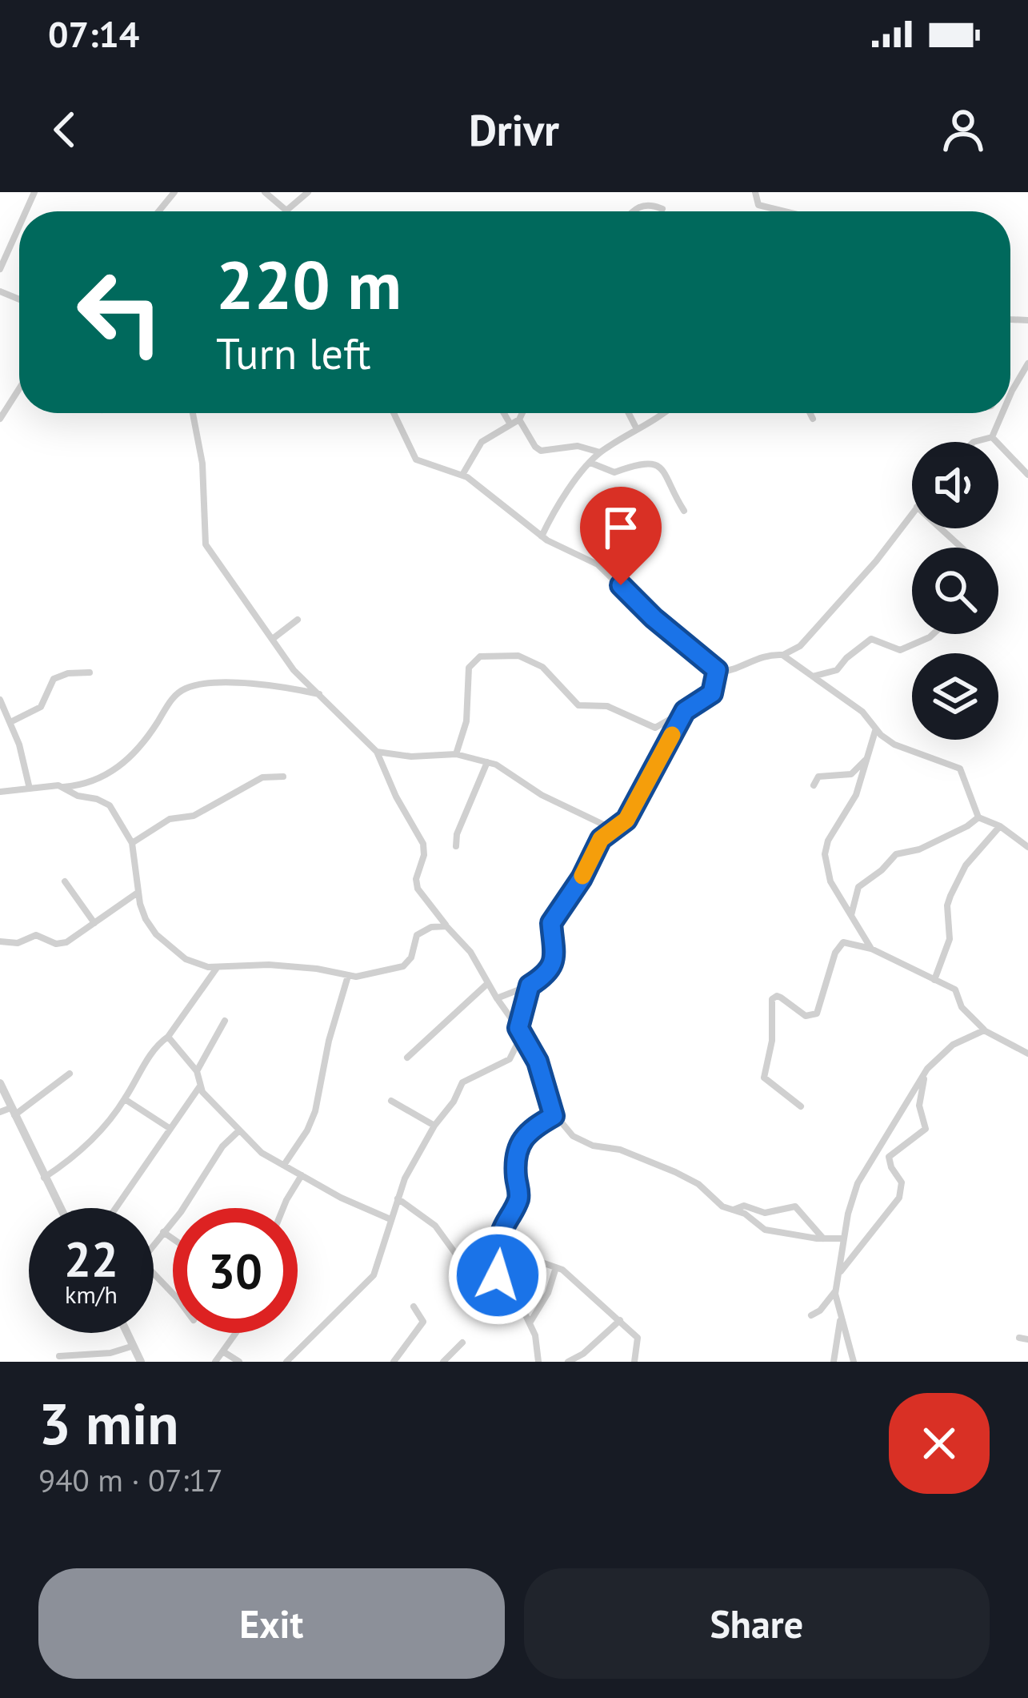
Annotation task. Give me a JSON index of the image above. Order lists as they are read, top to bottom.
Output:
{
  "page": {
    "status": "07:14",
    "header": "Drivr",
    "turn": ["220 m", "Turn left"],
    "speed": "22 km/h",
    "limit": "30",
    "heading": ["3 min", "940 m · 07:17"],
    "buttons": ["Exit", "Share"]
  }
}
